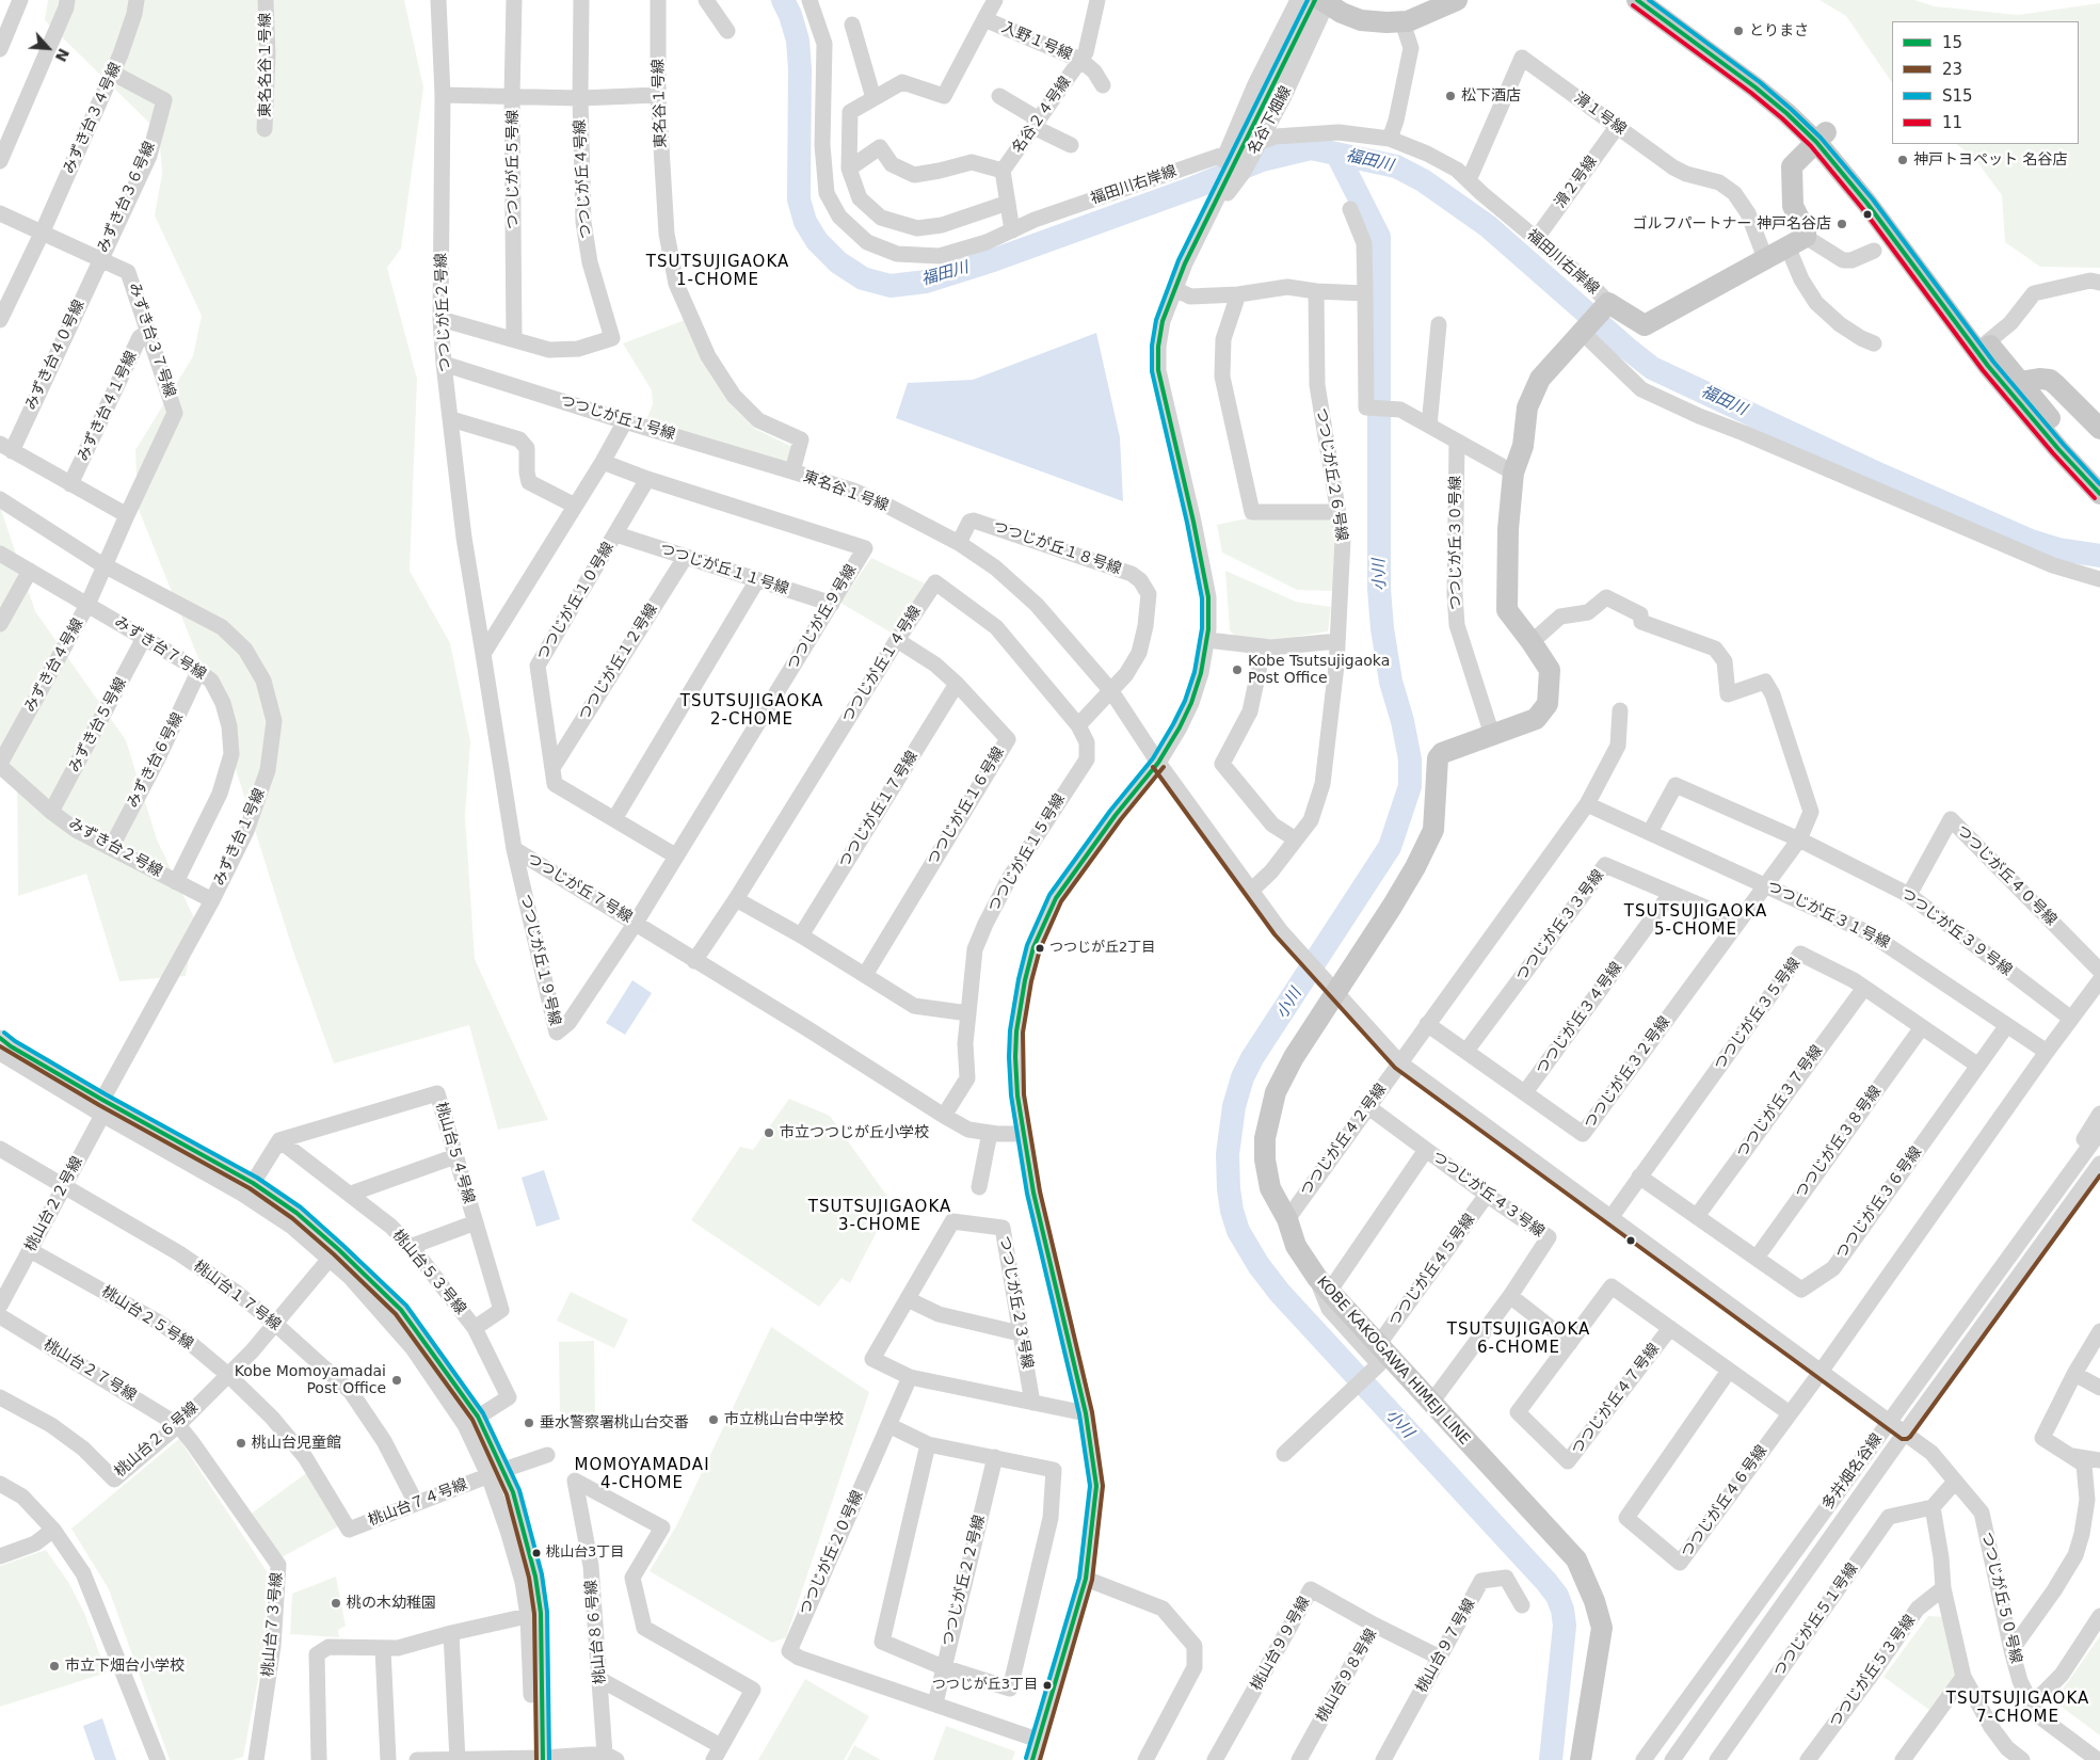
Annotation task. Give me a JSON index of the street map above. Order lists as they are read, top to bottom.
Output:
{
  "streets": {
    "main road": ["KOBE KAKOGAWA HIMEJI LINE"],
    "street": [
      "入野１号線",
      "東名名谷１号線",
      "東名谷１号線",
      "滑１号線",
      "名谷２４号線",
      "みずき台３４号線",
      "名谷下畑線",
      "つつじが丘５号線",
      "つつじが丘４号線",
      "滑２号線",
      "福田川右岸線",
      "みずき台３６号線",
      "つつじが丘２号線",
      "みずき台３７号線",
      "みずき台４０号線",
      "みずき台４１号線",
      "つつじが丘１号線",
      "つつじが丘２６号線",
      "つつじが丘３０号線",
      "つつじが丘１８号線",
      "つつじが丘１１号線",
      "つつじが丘１０号線",
      "つつじが丘９号線",
      "みずき台７号線",
      "つつじが丘１２号線",
      "つつじが丘１４号線",
      "みずき台４号線",
      "みずき台５号線",
      "みずき台６号線",
      "つつじが丘１６号線",
      "つつじが丘１７号線",
      "みずき台１号線",
      "みずき台２号線",
      "つつじが丘１５号線",
      "つつじが丘４０号線",
      "つつじが丘７号線",
      "つつじが丘３１号線",
      "つつじが丘３３号線",
      "つつじが丘３９号線",
      "つつじが丘１９号線",
      "つつじが丘３５号線",
      "つつじが丘３４号線",
      "つつじが丘３２号線",
      "つつじが丘３７号線",
      "つつじが丘４２号線",
      "つつじが丘３８号線",
      "桃山台５４号線",
      "つつじが丘４３号線",
      "つつじが丘３６号線",
      "桃山台２２号線",
      "つつじが丘４５号線",
      "桃山台５３号線",
      "桃山台１７号線",
      "つつじが丘２３号線",
      "桃山台２５号線",
      "桃山台２７号線",
      "つつじが丘４７号線",
      "桃山台２６号線",
      "多井畑名谷線",
      "つつじが丘４６号線",
      "桃山台７４号線",
      "つつじが丘２０号線",
      "つつじが丘２２号線",
      "つつじが丘５０号線",
      "つつじが丘５１号線",
      "桃山台７３号線",
      "桃山台８６号線",
      "桃山台９９号線",
      "桃山台９７号線",
      "つつじが丘５３号線",
      "桃山台９８号線"
    ]
  },
  "crossings": [
    ["入野１号線", "名谷２４号線"],
    ["東名谷１号線", "名谷下畑線"],
    ["東名谷１号線", "つつじが丘１号線"],
    ["東名谷１号線", "つつじが丘２６号線"],
    ["東名谷１号線", "つつじが丘１８号線"],
    ["滑１号線", "滑２号線"],
    ["滑１号線", "福田川右岸線"],
    ["みずき台３４号線", "みずき台３６号線"],
    ["みずき台３４号線", "みずき台３７号線"],
    ["名谷下畑線", "つつじが丘７号線"],
    ["名谷下畑線", "つつじが丘２０号線"],
    ["つつじが丘５号線", "つつじが丘４号線"],
    ["つつじが丘４号線", "つつじが丘２号線"],
    ["滑２号線", "福田川右岸線"],
    ["福田川右岸線", "KOBE KAKOGAWA HIMEJI LINE"],
    ["みずき台３６号線", "みずき台３７号線"],
    ["みずき台３６号線", "みずき台４０号線"],
    ["つつじが丘２号線", "つつじが丘１号線"],
    ["つつじが丘２号線", "つつじが丘７号線"],
    ["みずき台３７号線", "みずき台４０号線"],
    ["みずき台３７号線", "みずき台４１号線"],
    ["みずき台３７号線", "みずき台４号線"],
    ["みずき台３７号線", "みずき台１号線"],
    ["つつじが丘３０号線", "KOBE KAKOGAWA HIMEJI LINE"],
    ["つつじが丘１１号線", "つつじが丘１０号線"],
    ["つつじが丘１１号線", "つつじが丘９号線"],
    ["つつじが丘１１号線", "つつじが丘１２号線"],
    ["つつじが丘１０号線", "つつじが丘９号線"],
    ["つつじが丘１０号線", "つつじが丘１２号線"],
    ["つつじが丘９号線", "つつじが丘７号線"],
    ["つつじが丘９号線", "つつじが丘１９号線"],
    ["みずき台７号線", "みずき台４号線"],
    ["みずき台７号線", "みずき台５号線"],
    ["みずき台７号線", "みずき台６号線"],
    ["みずき台７号線", "みずき台２号線"],
    ["つつじが丘１４号線", "つつじが丘１６号線"],
    ["つつじが丘１４号線", "つつじが丘１５号線"],
    ["つつじが丘１４号線", "つつじが丘７号線"],
    ["みずき台４号線", "みずき台１号線"],
    ["みずき台４号線", "みずき台２号線"],
    ["みずき台５号線", "みずき台２号線"],
    ["みずき台６号線", "みずき台２号線"],
    ["つつじが丘１６号線", "つつじが丘１７号線"],
    ["みずき台１号線", "みずき台２号線"],
    ["みずき台１号線", "桃山台２２号線"],
    ["つつじが丘１５号線", "つつじが丘７号線"],
    ["つつじが丘４０号線", "つつじが丘３９号線"],
    ["つつじが丘７号線", "つつじが丘１９号線"],
    ["つつじが丘３１号線", "つつじが丘３９号線"],
    ["つつじが丘３１号線", "つつじが丘３２号線"],
    ["つつじが丘３１号線", "つつじが丘３６号線"],
    ["つつじが丘３３号線", "つつじが丘３４号線"],
    ["つつじが丘３３号線", "つつじが丘３２号線"],
    ["つつじが丘３５号線", "つつじが丘３７号線"],
    ["つつじが丘３５号線", "つつじが丘３８号線"],
    ["つつじが丘３５号線", "つつじが丘３６号線"],
    ["つつじが丘３４号線", "つつじが丘３２号線"],
    ["つつじが丘３７号線", "つつじが丘３６号線"],
    ["つつじが丘４２号線", "つつじが丘４３号線"],
    ["つつじが丘４２号線", "KOBE KAKOGAWA HIMEJI LINE"],
    ["つつじが丘３８号線", "つつじが丘３６号線"],
    ["桃山台５４号線", "桃山台５３号線"],
    ["つつじが丘４３号線", "つつじが丘４５号線"],
    ["つつじが丘４３号線", "KOBE KAKOGAWA HIMEJI LINE"],
    ["桃山台２２号線", "桃山台１７号線"],
    ["桃山台２２号線", "桃山台２５号線"],
    ["つつじが丘４５号線", "KOBE KAKOGAWA HIMEJI LINE"],
    ["桃山台１７号線", "桃山台２６号線"],
    ["桃山台１７号線", "桃山台７４号線"],
    ["つつじが丘２３号線", "つつじが丘２０号線"],
    ["桃山台２５号線", "桃山台２６号線"],
    ["桃山台２５号線", "桃山台７４号線"],
    ["桃山台２７号線", "桃山台２６号線"],
    ["桃山台２７号線", "桃山台７３号線"],
    ["つつじが丘４７号線", "つつじが丘４６号線"],
    ["桃山台２６号線", "桃山台７３号線"],
    ["多井畑名谷線", "つつじが丘５０号線"],
    ["つつじが丘２０号線", "つつじが丘２２号線"],
    ["桃山台９９号線", "桃山台９８号線"],
    ["桃山台９７号線", "桃山台９８号線"]
  ],
  "districts": [
    "TSUTSUJIGAOKA 1-CHOME",
    "TSUTSUJIGAOKA 2-CHOME",
    "TSUTSUJIGAOKA 5-CHOME",
    "TSUTSUJIGAOKA 3-CHOME",
    "TSUTSUJIGAOKA 6-CHOME",
    "MOMOYAMADAI 4-CHOME",
    "TSUTSUJIGAOKA 7-CHOME"
  ],
  "water": ["福田川", "小川"],
  "places": [
    "とりまさ",
    "松下酒店",
    "神戸トヨペット 名谷店",
    "ゴルフパートナー 神戸名谷店",
    "Kobe Tsutsujigaoka Post Office",
    "つつじが丘2丁目",
    "市立つつじが丘小学校",
    "Kobe Momoyamadai Post Office",
    "市立桃山台中学校",
    "垂水警察署桃山台交番",
    "桃山台児童館",
    "桃山台3丁目",
    "桃の木幼稚園",
    "市立下畑台小学校",
    "つつじが丘3丁目"
  ],
  "lines": [
    "transit line 15",
    "transit line S15",
    "transit line 11",
    "transit line 23"
  ],
  "legend": [
    "15",
    "23",
    "S15",
    "11"
  ],
  "north": "bottom right"
}
